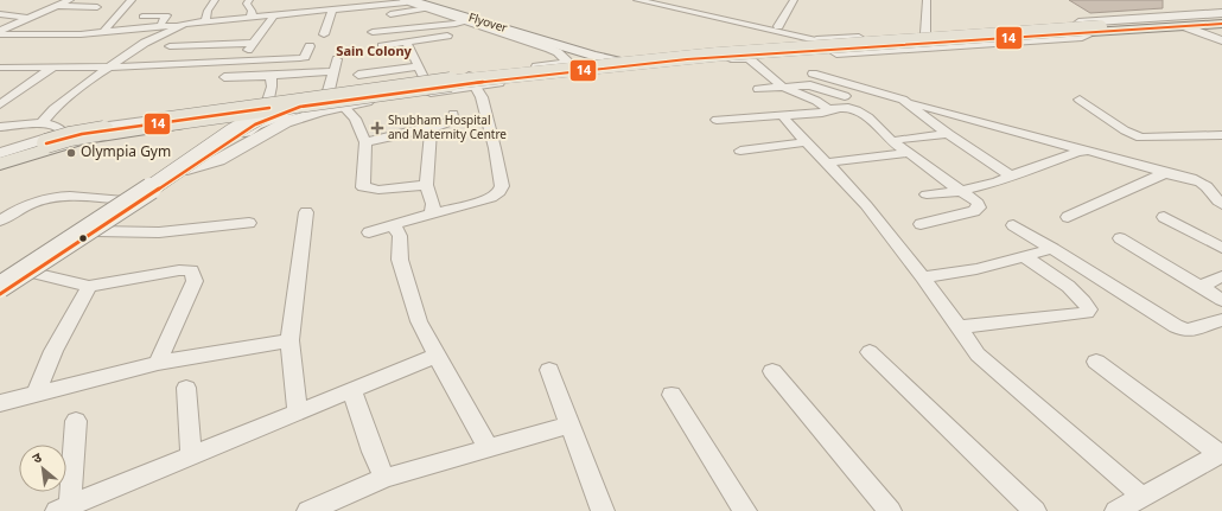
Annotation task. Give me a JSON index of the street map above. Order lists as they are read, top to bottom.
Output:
{
  "streets": {
    "main road": ["Flyover"]
  },
  "districts": ["Sain Colony"],
  "places": {
    "health": ["Shubham Hospital and Maternity Centre"],
    "other": ["Olympia Gym"]
  },
  "lines": ["transit line 14"],
  "north": "top left"
}
